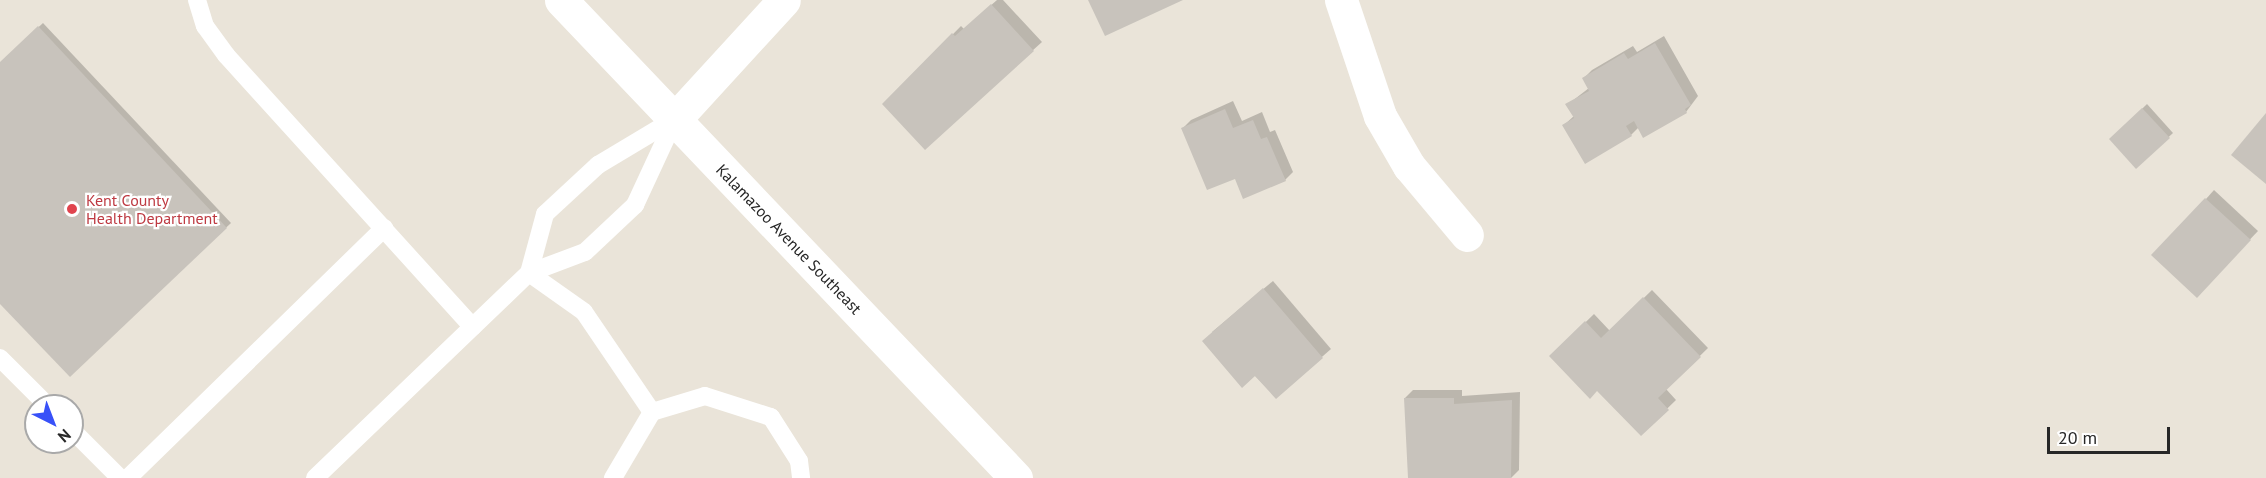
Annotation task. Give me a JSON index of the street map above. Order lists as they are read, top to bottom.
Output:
{
  "streets": {
    "main road": ["Kalamazoo Avenue Southeast"]
  },
  "places": ["Kent County Health Department"],
  "scale_bar": "20 m",
  "north": "bottom right"
}
